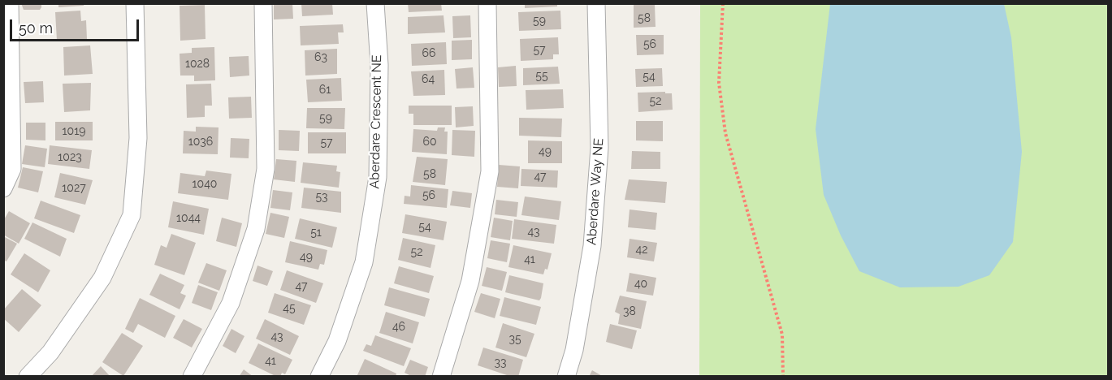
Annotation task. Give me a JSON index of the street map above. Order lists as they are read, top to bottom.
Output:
{
  "streets": {
    "street": ["Aberdare Crescent NE", "Aberdare Way NE"]
  },
  "house_numbers": [
    "58",
    "59",
    "56",
    "57",
    "66",
    "63",
    "1028",
    "55",
    "54",
    "64",
    "61",
    "52",
    "59",
    "1019",
    "1036",
    "60",
    "57",
    "49",
    "1023",
    "58",
    "47",
    "1040",
    "1027",
    "56",
    "53",
    "1044",
    "54",
    "43",
    "51",
    "42",
    "52",
    "49",
    "41",
    "40",
    "47",
    "45",
    "38",
    "46",
    "43",
    "35",
    "41",
    "33"
  ],
  "scale_bar": "50 m"
}
